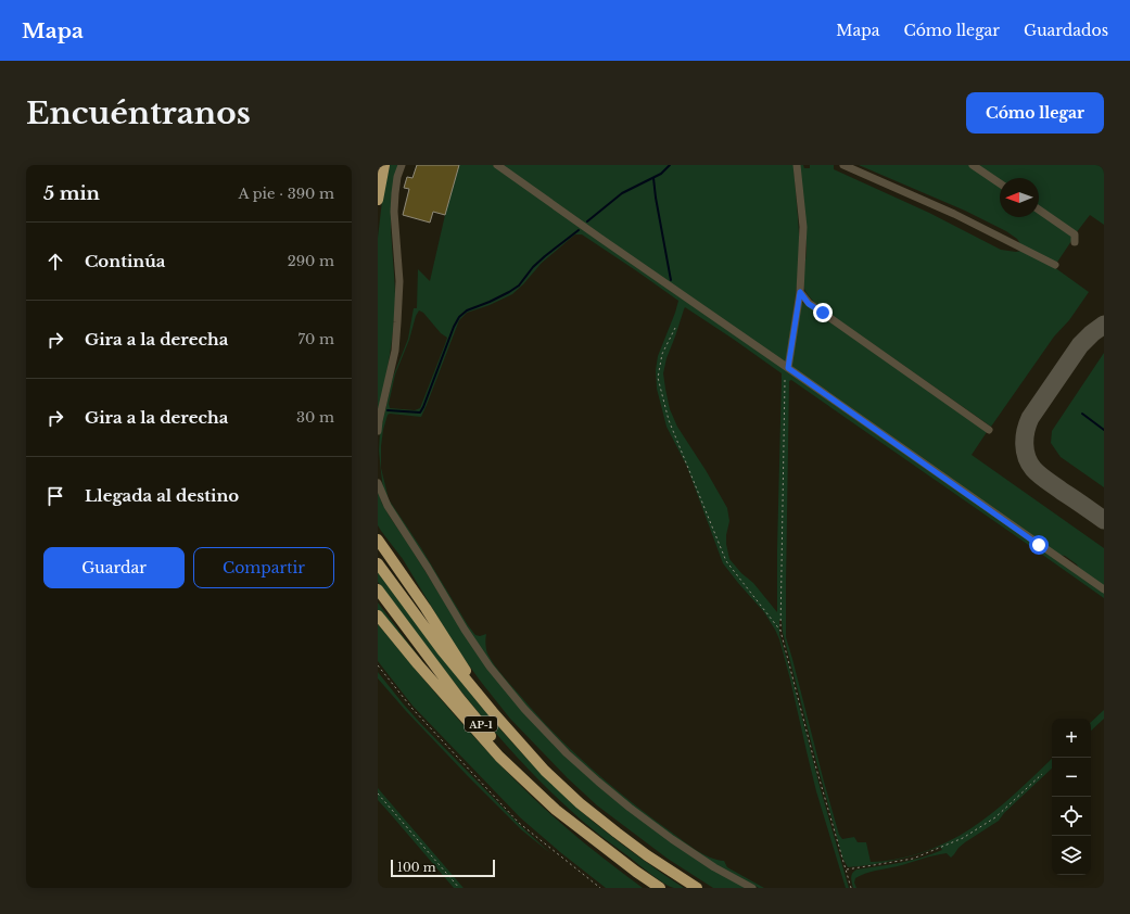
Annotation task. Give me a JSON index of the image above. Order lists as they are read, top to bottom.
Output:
{
  "streets": {
    "highway": ["AP-1"]
  },
  "scale_bar": "100 m",
  "north": "left",
  "page": {
    "header": "Mapa",
    "nav": ["Mapa", "Cómo llegar", "Guardados"],
    "buttons": [
      "Cómo llegar",
      ["Guardar", "Compartir"]
    ],
    "title": "Encuéntranos",
    "heading": ["5 min", "A pie · 390 m"],
    "list": [
      ["Continúa", "290 m"],
      ["Gira a la derecha", "70 m"],
      ["Gira a la derecha", "30 m"],
      "Llegada al destino"
    ],
    "map_buttons": ["+", "−"],
    "scale": "100 m"
  }
}
